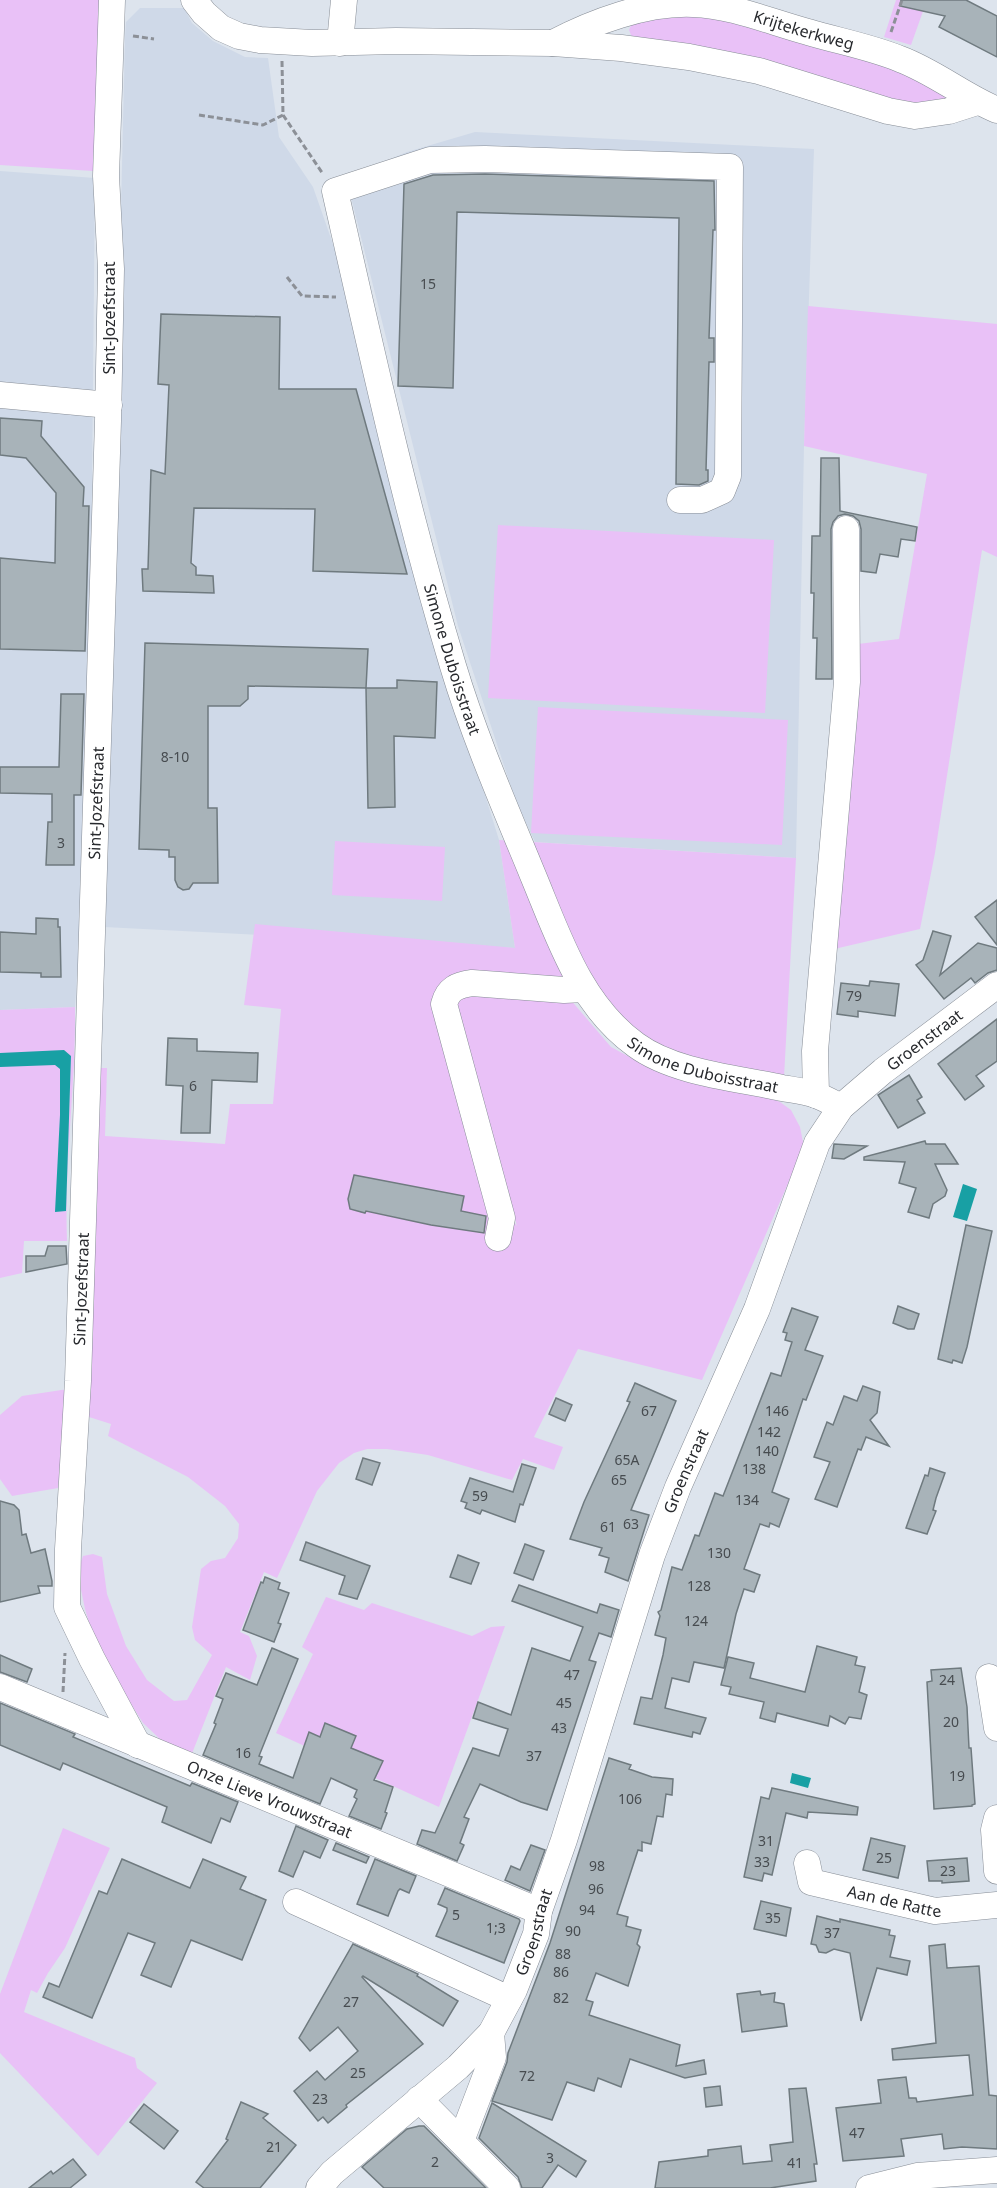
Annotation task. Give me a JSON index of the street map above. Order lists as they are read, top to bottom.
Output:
{
  "streets": {
    "street": [
      "Krijtekerkweg",
      "Sint-Jozefstraat",
      "Simone Duboisstraat",
      "Groenstraat",
      "Onze Lieve Vrouwstraat",
      "Aan de Ratte"
    ]
  },
  "crossings": [
    ["Sint-Jozefstraat", "Onze Lieve Vrouwstraat"],
    ["Simone Duboisstraat", "Groenstraat"],
    ["Groenstraat", "Onze Lieve Vrouwstraat"]
  ],
  "house_numbers": [
    "15",
    "8-10",
    "3",
    "79",
    "6",
    "67",
    "146",
    "142",
    "140",
    "65A",
    "138",
    "65",
    "59",
    "134",
    "63",
    "61",
    "130",
    "128",
    "124",
    "47",
    "24",
    "45",
    "20",
    "43",
    "16",
    "37",
    "19",
    "106",
    "31",
    "25",
    "33",
    "98",
    "23",
    "96",
    "94",
    "5",
    "35",
    "1;3",
    "90",
    "37",
    "88",
    "86",
    "82",
    "27",
    "25",
    "72",
    "23",
    "47",
    "21",
    "3",
    "2",
    "41"
  ]
}
